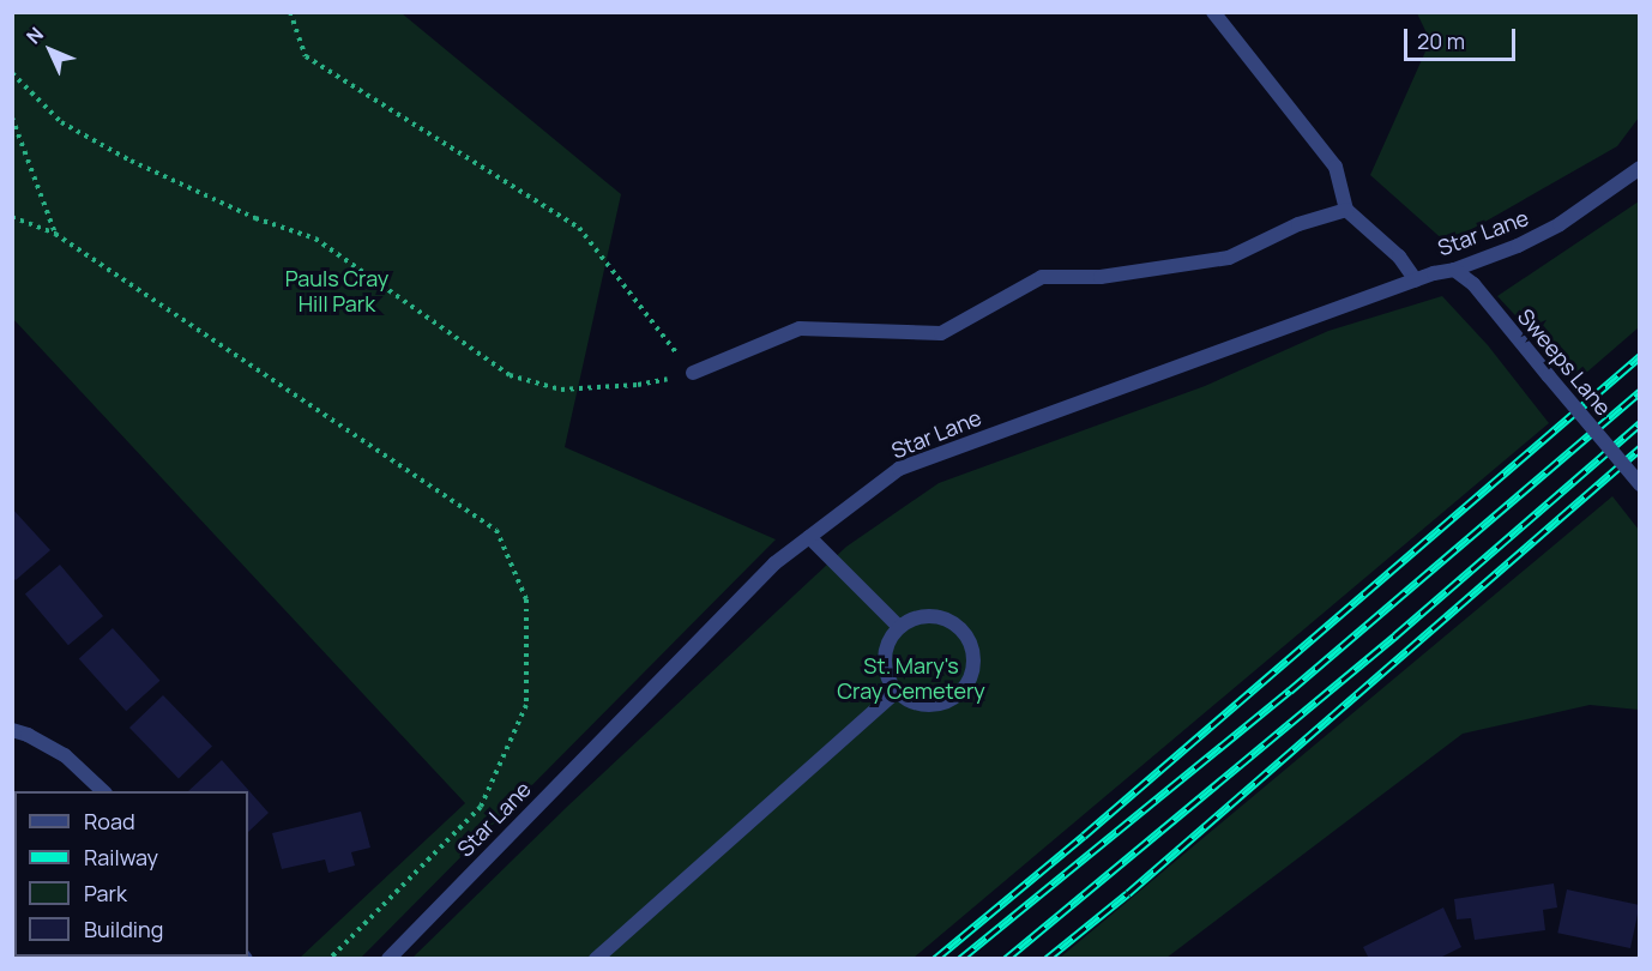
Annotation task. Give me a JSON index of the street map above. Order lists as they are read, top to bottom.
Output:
{
  "streets": {
    "street": ["Star Lane", "Sweeps Lane"]
  },
  "crossings": [
    ["Star Lane", "Sweeps Lane"]
  ],
  "parks": ["Pauls Cray Hill Park", "St. Mary's Cray Cemetery"],
  "legend": [
    "Road",
    "Railway",
    "Park",
    "Building"
  ],
  "scale_bar": "20 m",
  "north": "top left"
}
